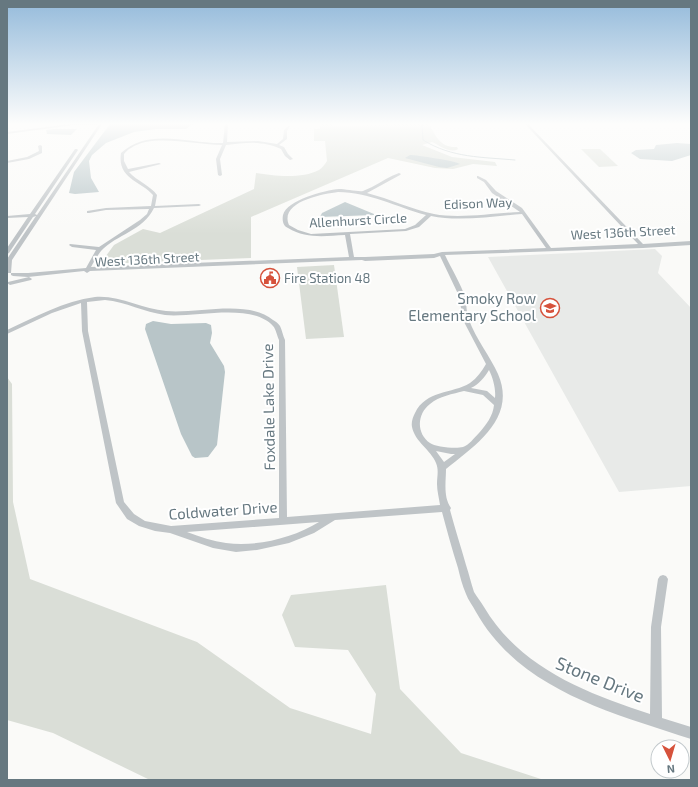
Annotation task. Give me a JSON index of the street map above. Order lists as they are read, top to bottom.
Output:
{
  "streets": {
    "street": [
      "Edison Way",
      "Allenhurst Circle",
      "West 136th Street",
      "Foxdale Lake Drive",
      "Coldwater Drive",
      "Stone Drive"
    ]
  },
  "crossings": [
    ["Edison Way", "Allenhurst Circle"],
    ["Foxdale Lake Drive", "Coldwater Drive"],
    ["Coldwater Drive", "Stone Drive"]
  ],
  "places": {
    "public building": ["Fire Station 48"],
    "school or university": ["Smoky Row Elementary School"]
  },
  "north": "bottom"
}
